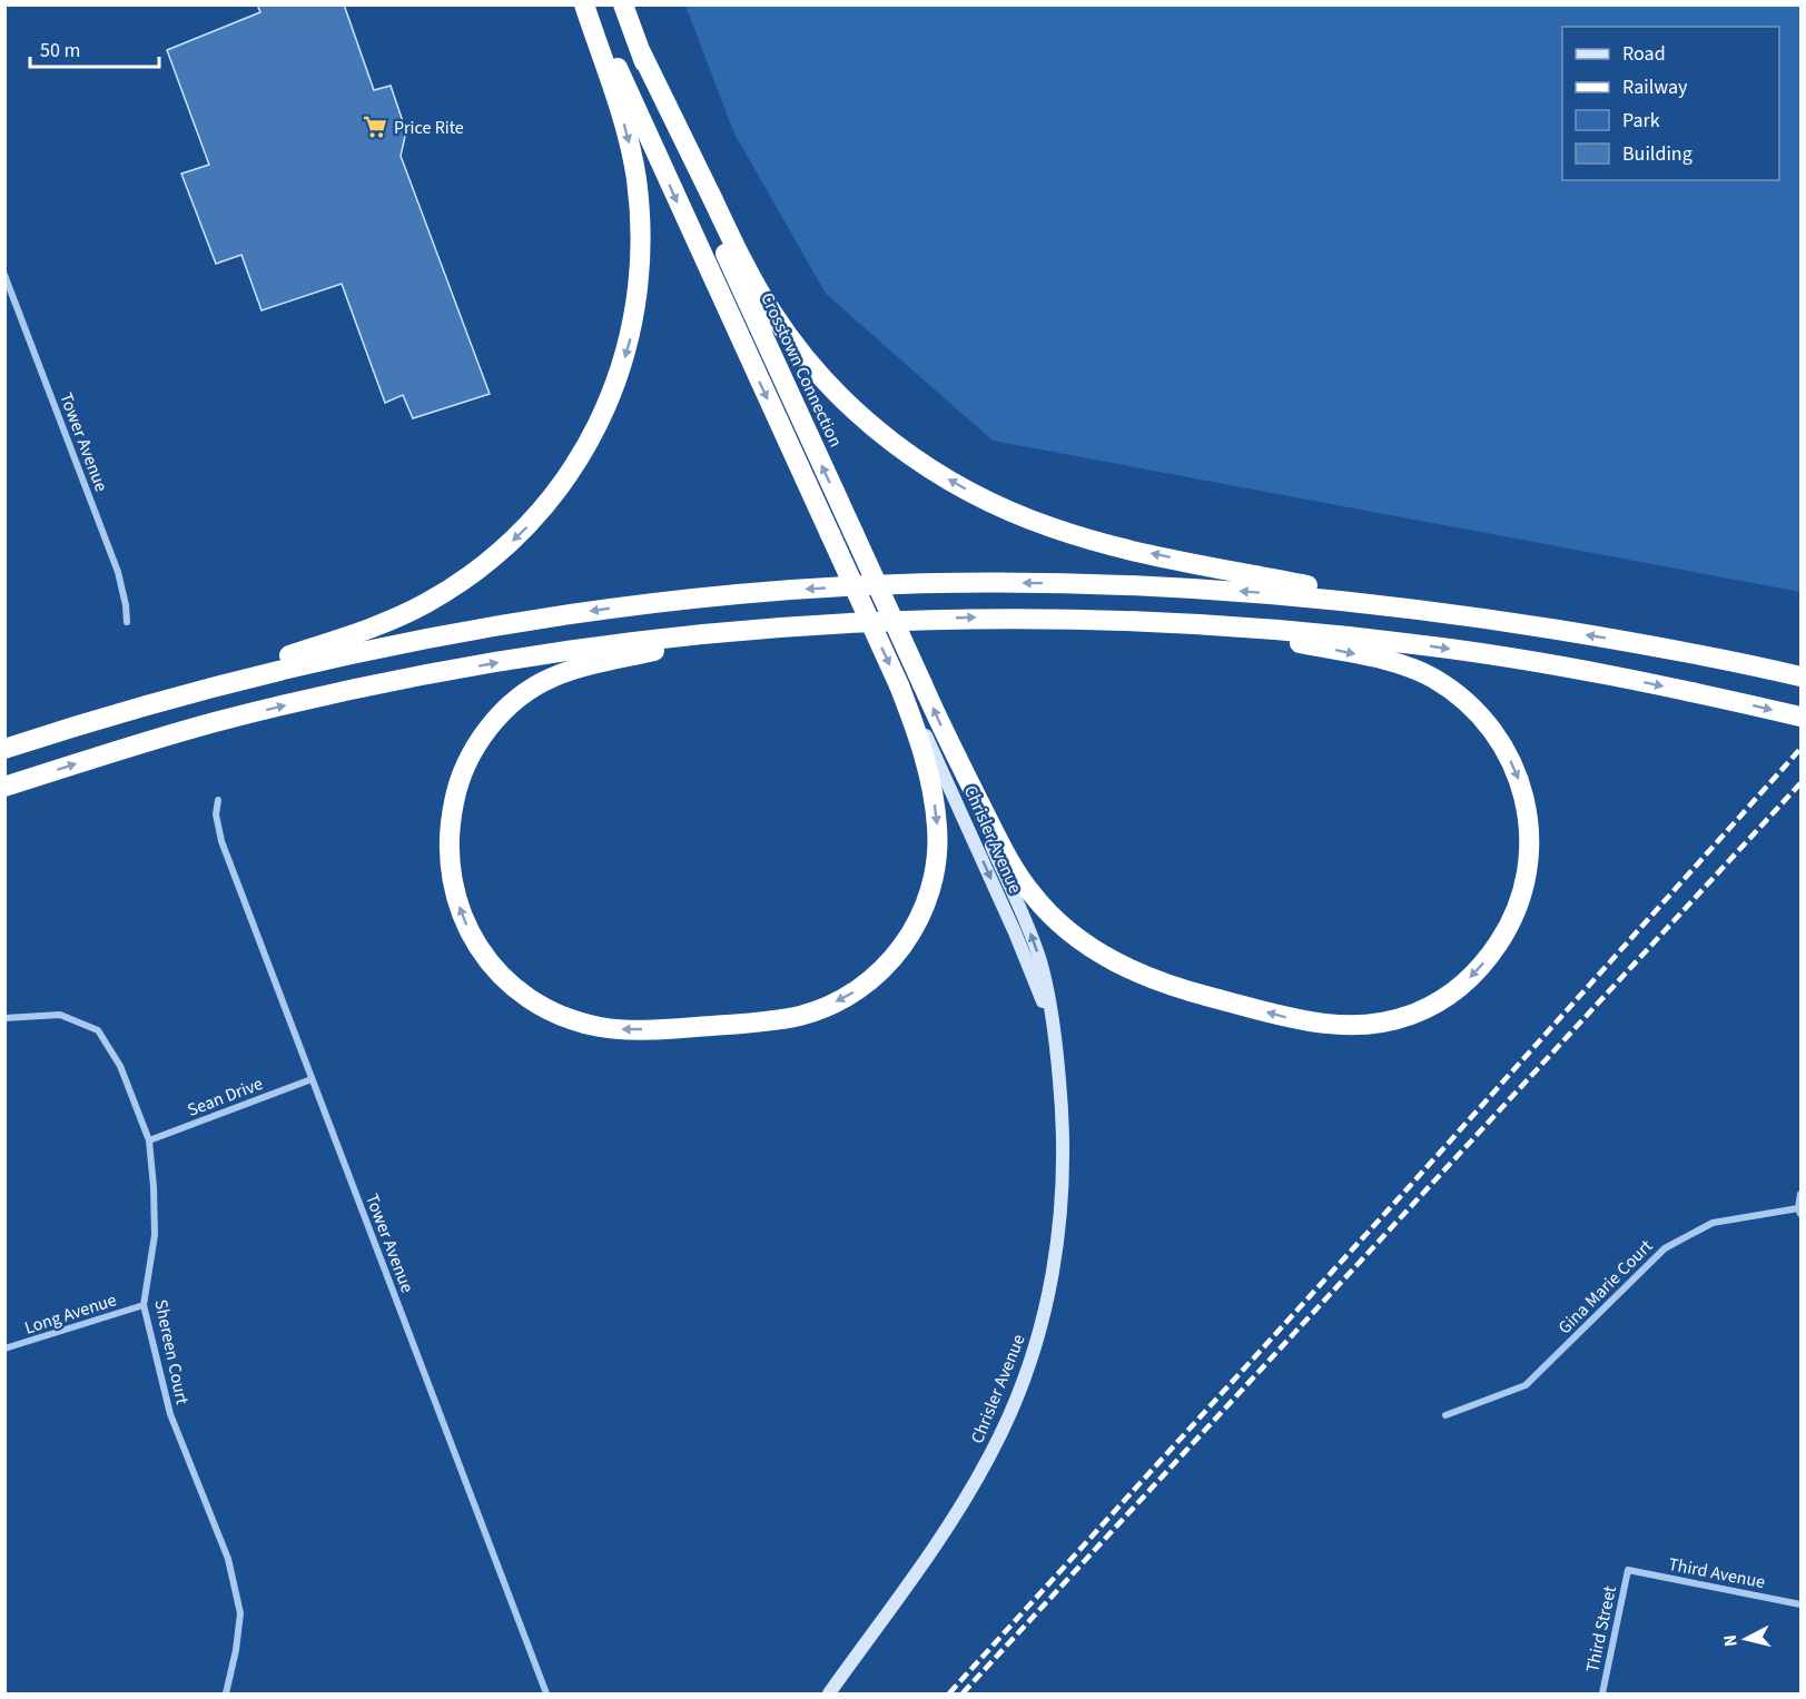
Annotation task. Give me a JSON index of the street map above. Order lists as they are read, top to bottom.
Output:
{
  "streets": {
    "highway": ["Crosstown Connection"],
    "street": [
      "Tower Avenue",
      "Chrisler Avenue",
      "Sean Drive",
      "Gina Marie Court",
      "Long Avenue",
      "Shereen Court",
      "Third Avenue",
      "Third Street"
    ]
  },
  "crossings": [
    ["Crosstown Connection", "Chrisler Avenue"],
    ["Tower Avenue", "Sean Drive"],
    ["Sean Drive", "Shereen Court"],
    ["Long Avenue", "Shereen Court"],
    ["Third Avenue", "Third Street"]
  ],
  "places": {
    "supermarket": ["Price Rite"]
  },
  "legend": [
    "Road",
    "Railway",
    "Park",
    "Building"
  ],
  "scale_bar": "50 m",
  "north": "left"
}
